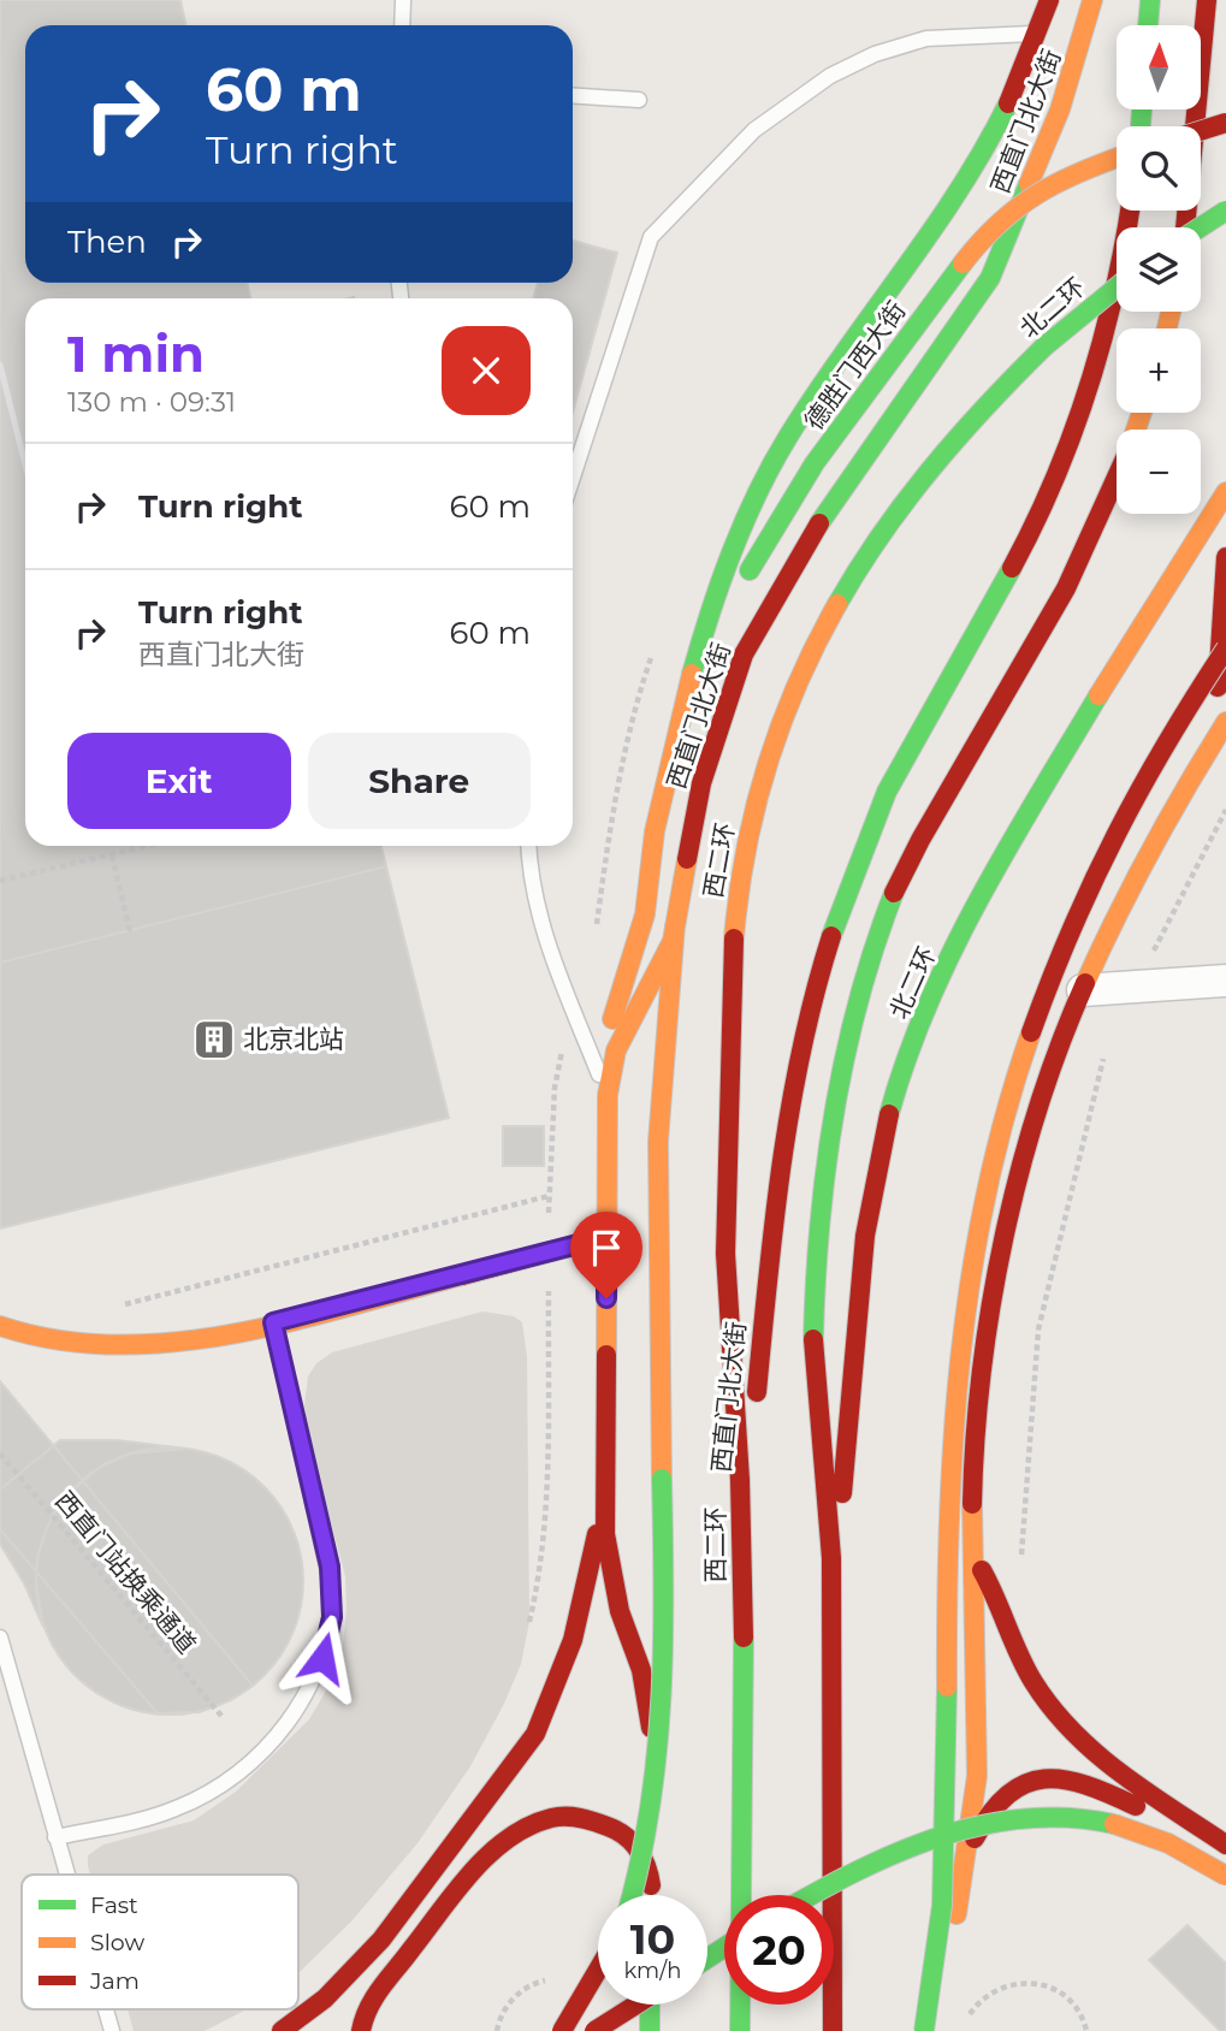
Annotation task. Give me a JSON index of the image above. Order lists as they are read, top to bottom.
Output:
{
  "streets": {
    "main road": [
      "西直门北大街",
      "北二环",
      "德胜门西大街",
      "西二环"
    ],
    "path": ["西直门站换乘通道"]
  },
  "crossings": [
    ["西直门北大街", "西二环"],
    ["北二环", "西二环"]
  ],
  "places": {
    "building": ["北京北站"]
  },
  "legend": ["Fast", "Slow", "Jam"],
  "north": "top",
  "page": {
    "map_buttons": ["+", "−"],
    "turn": ["60 m", "Turn right"],
    "then": "Then",
    "heading": ["1 min", "130 m · 09:31"],
    "list": [
      {
        "name": "Turn right",
        "value": "60 m"
      },
      {
        "name": "Turn right",
        "note": "西直门北大街",
        "value": "60 m"
      }
    ],
    "buttons": ["Exit", "Share"],
    "speed": "10 km/h",
    "limit": "20"
  }
}
